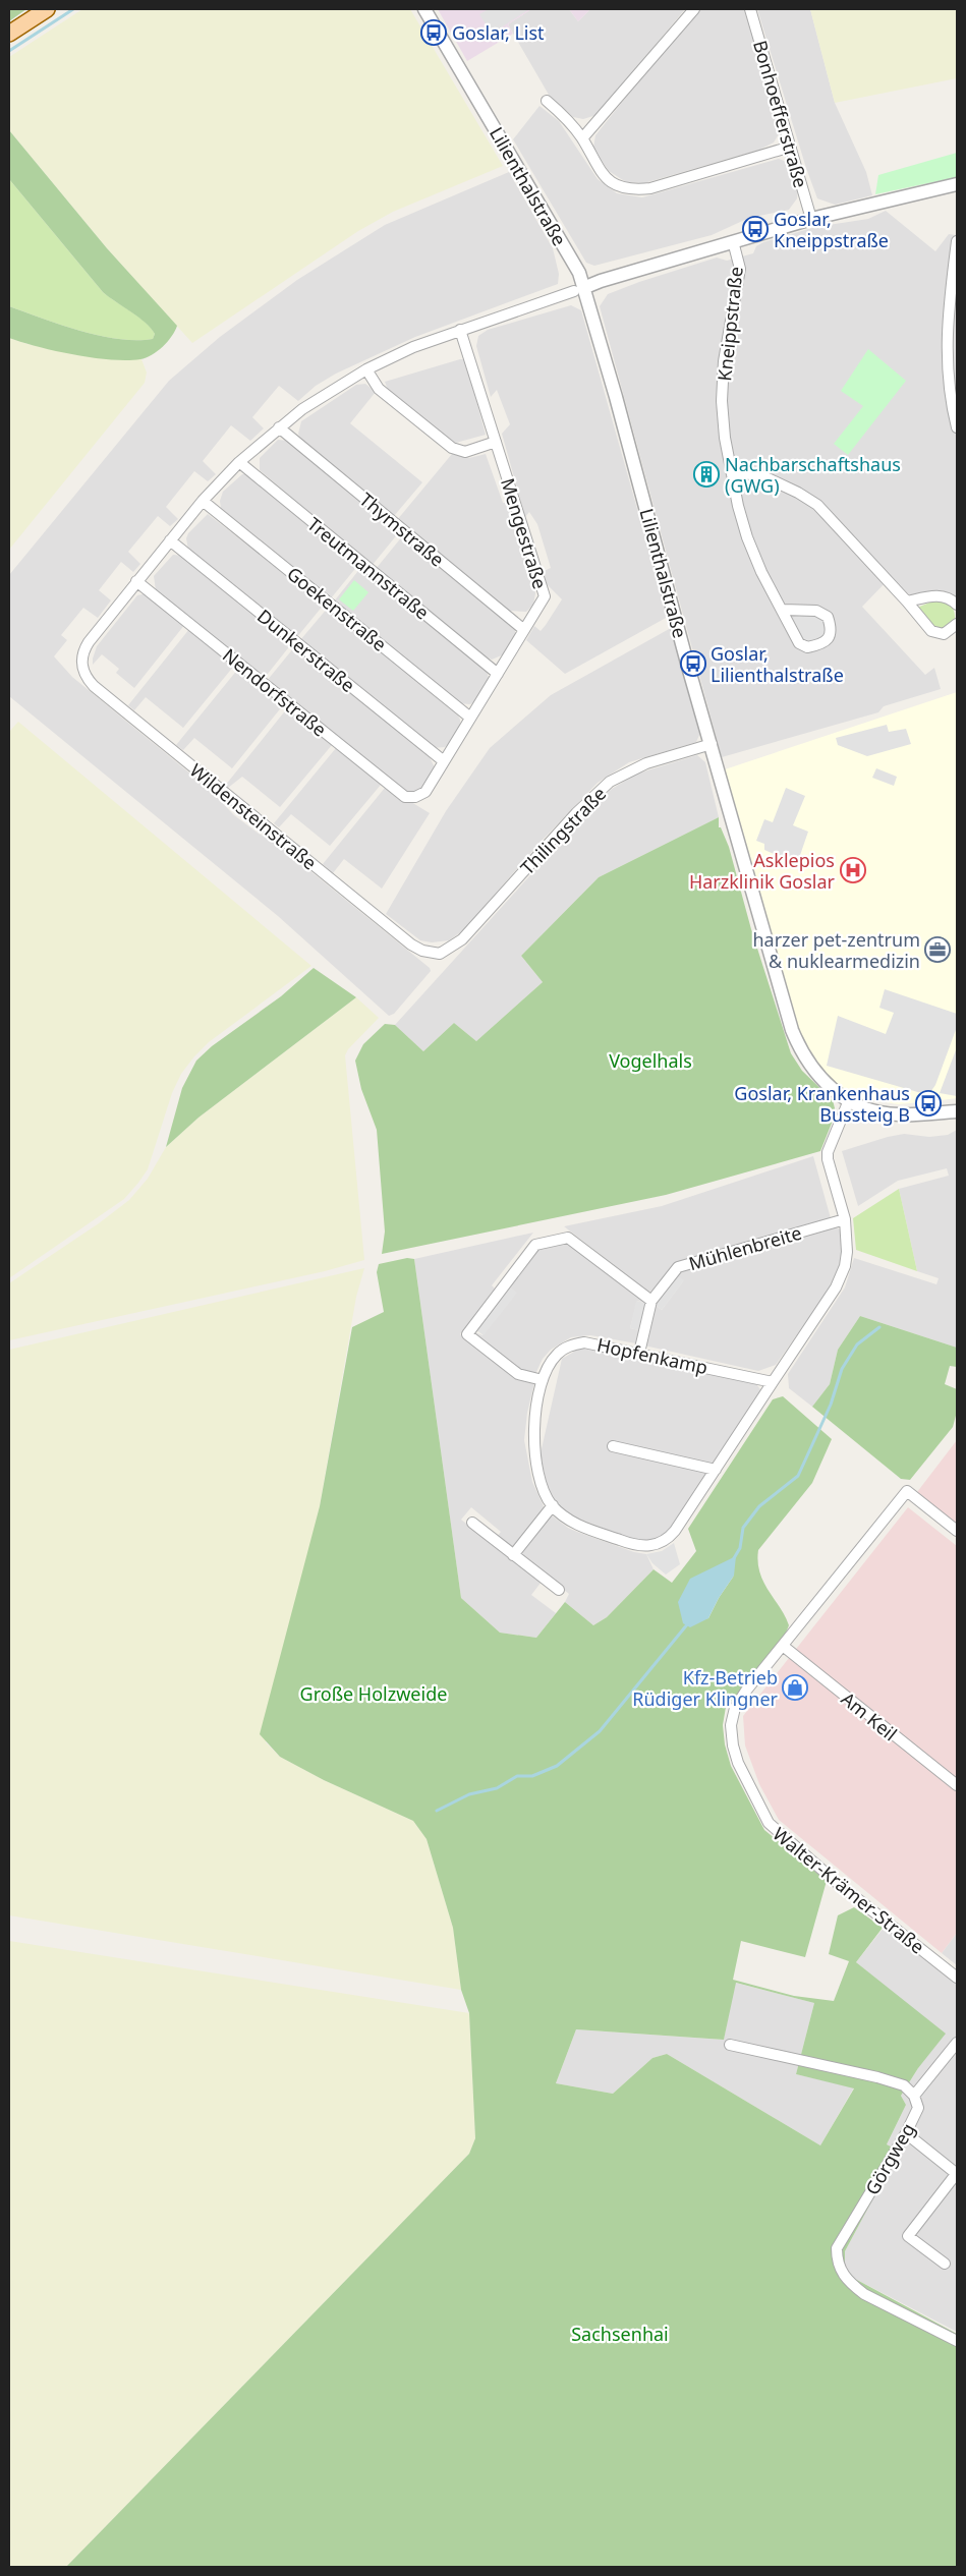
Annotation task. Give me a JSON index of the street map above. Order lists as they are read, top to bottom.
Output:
{
  "streets": {
    "street": [
      "Bonhoefferstraße",
      "Lilienthalstraße",
      "Kneippstraße",
      "Thymstraße",
      "Mengestraße",
      "Treutmannstraße",
      "Goekenstraße",
      "Dunkerstraße",
      "Nendorfstraße",
      "Wildensteinstraße",
      "Thilingstraße",
      "Mühlenbreite",
      "Hopfenkamp",
      "Am Keil",
      "Walter-Krämer-Straße",
      "Görgweg"
    ]
  },
  "crossings": [
    ["Lilienthalstraße", "Thilingstraße"],
    ["Thymstraße", "Mengestraße"],
    ["Mengestraße", "Treutmannstraße"],
    ["Mengestraße", "Goekenstraße"],
    ["Mengestraße", "Dunkerstraße"],
    ["Mengestraße", "Nendorfstraße"],
    ["Nendorfstraße", "Wildensteinstraße"],
    ["Wildensteinstraße", "Thilingstraße"],
    ["Mühlenbreite", "Hopfenkamp"],
    ["Am Keil", "Walter-Krämer-Straße"]
  ],
  "parks": ["Vogelhals", "Große Holzweide", "Sachsenhai"],
  "places": {
    "bus stop": [
      "Goslar, List",
      "Goslar, Kneippstraße",
      "Goslar, Lilienthalstraße",
      "Goslar, Krankenhaus Bussteig B"
    ],
    "building": ["Nachbarschaftshaus (GWG)"],
    "hospital": ["Asklepios Harzklinik Goslar"],
    "office": ["harzer pet-zentrum & nuklearmedizin"],
    "shop": ["Kfz-Betrieb Rüdiger Klingner"]
  }
}
